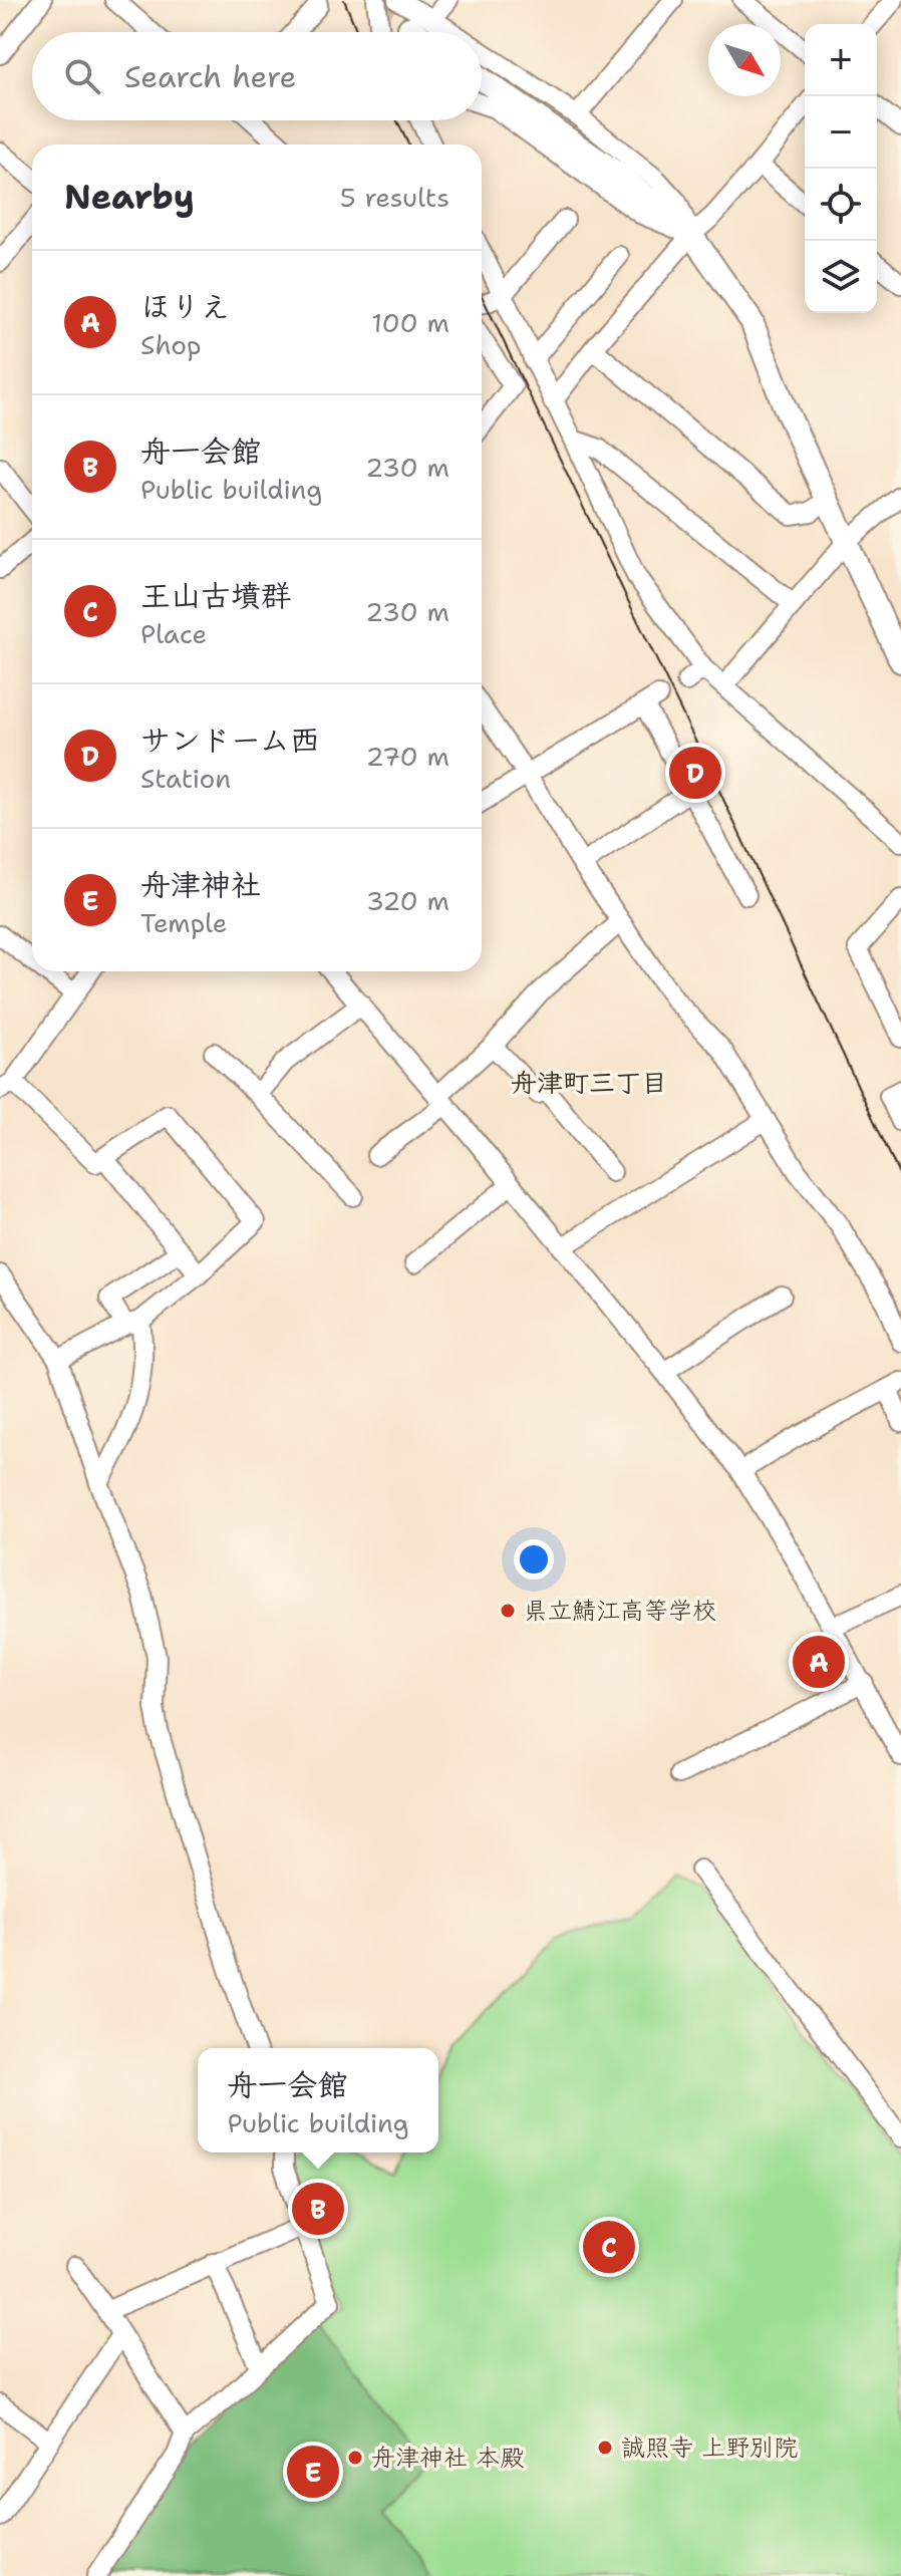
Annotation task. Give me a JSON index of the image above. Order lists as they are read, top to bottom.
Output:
{
  "districts": ["舟津町三丁目"],
  "places": ["県立鯖江高等学校", "誠照寺 上野別院", "舟津神社 本殿"],
  "north": "bottom right",
  "page": {
    "map_buttons": ["+", "−"],
    "search": "Search here",
    "heading": ["Nearby", "5 results"],
    "list": [
      {
        "mark": "A",
        "name": "ほりえ",
        "note": "Shop",
        "value": "100 m"
      },
      {
        "mark": "B",
        "name": "舟一会館",
        "note": "Public building",
        "value": "230 m"
      },
      {
        "mark": "C",
        "name": "王山古墳群",
        "note": "Place",
        "value": "230 m"
      },
      {
        "mark": "D",
        "name": "サンドーム西",
        "note": "Station",
        "value": "270 m"
      },
      {
        "mark": "E",
        "name": "舟津神社",
        "note": "Temple",
        "value": "320 m"
      }
    ],
    "pins": [
      "D",
      "A",
      "B",
      "C",
      "E"
    ],
    "popup": ["舟一会館", "Public building"]
  }
}
